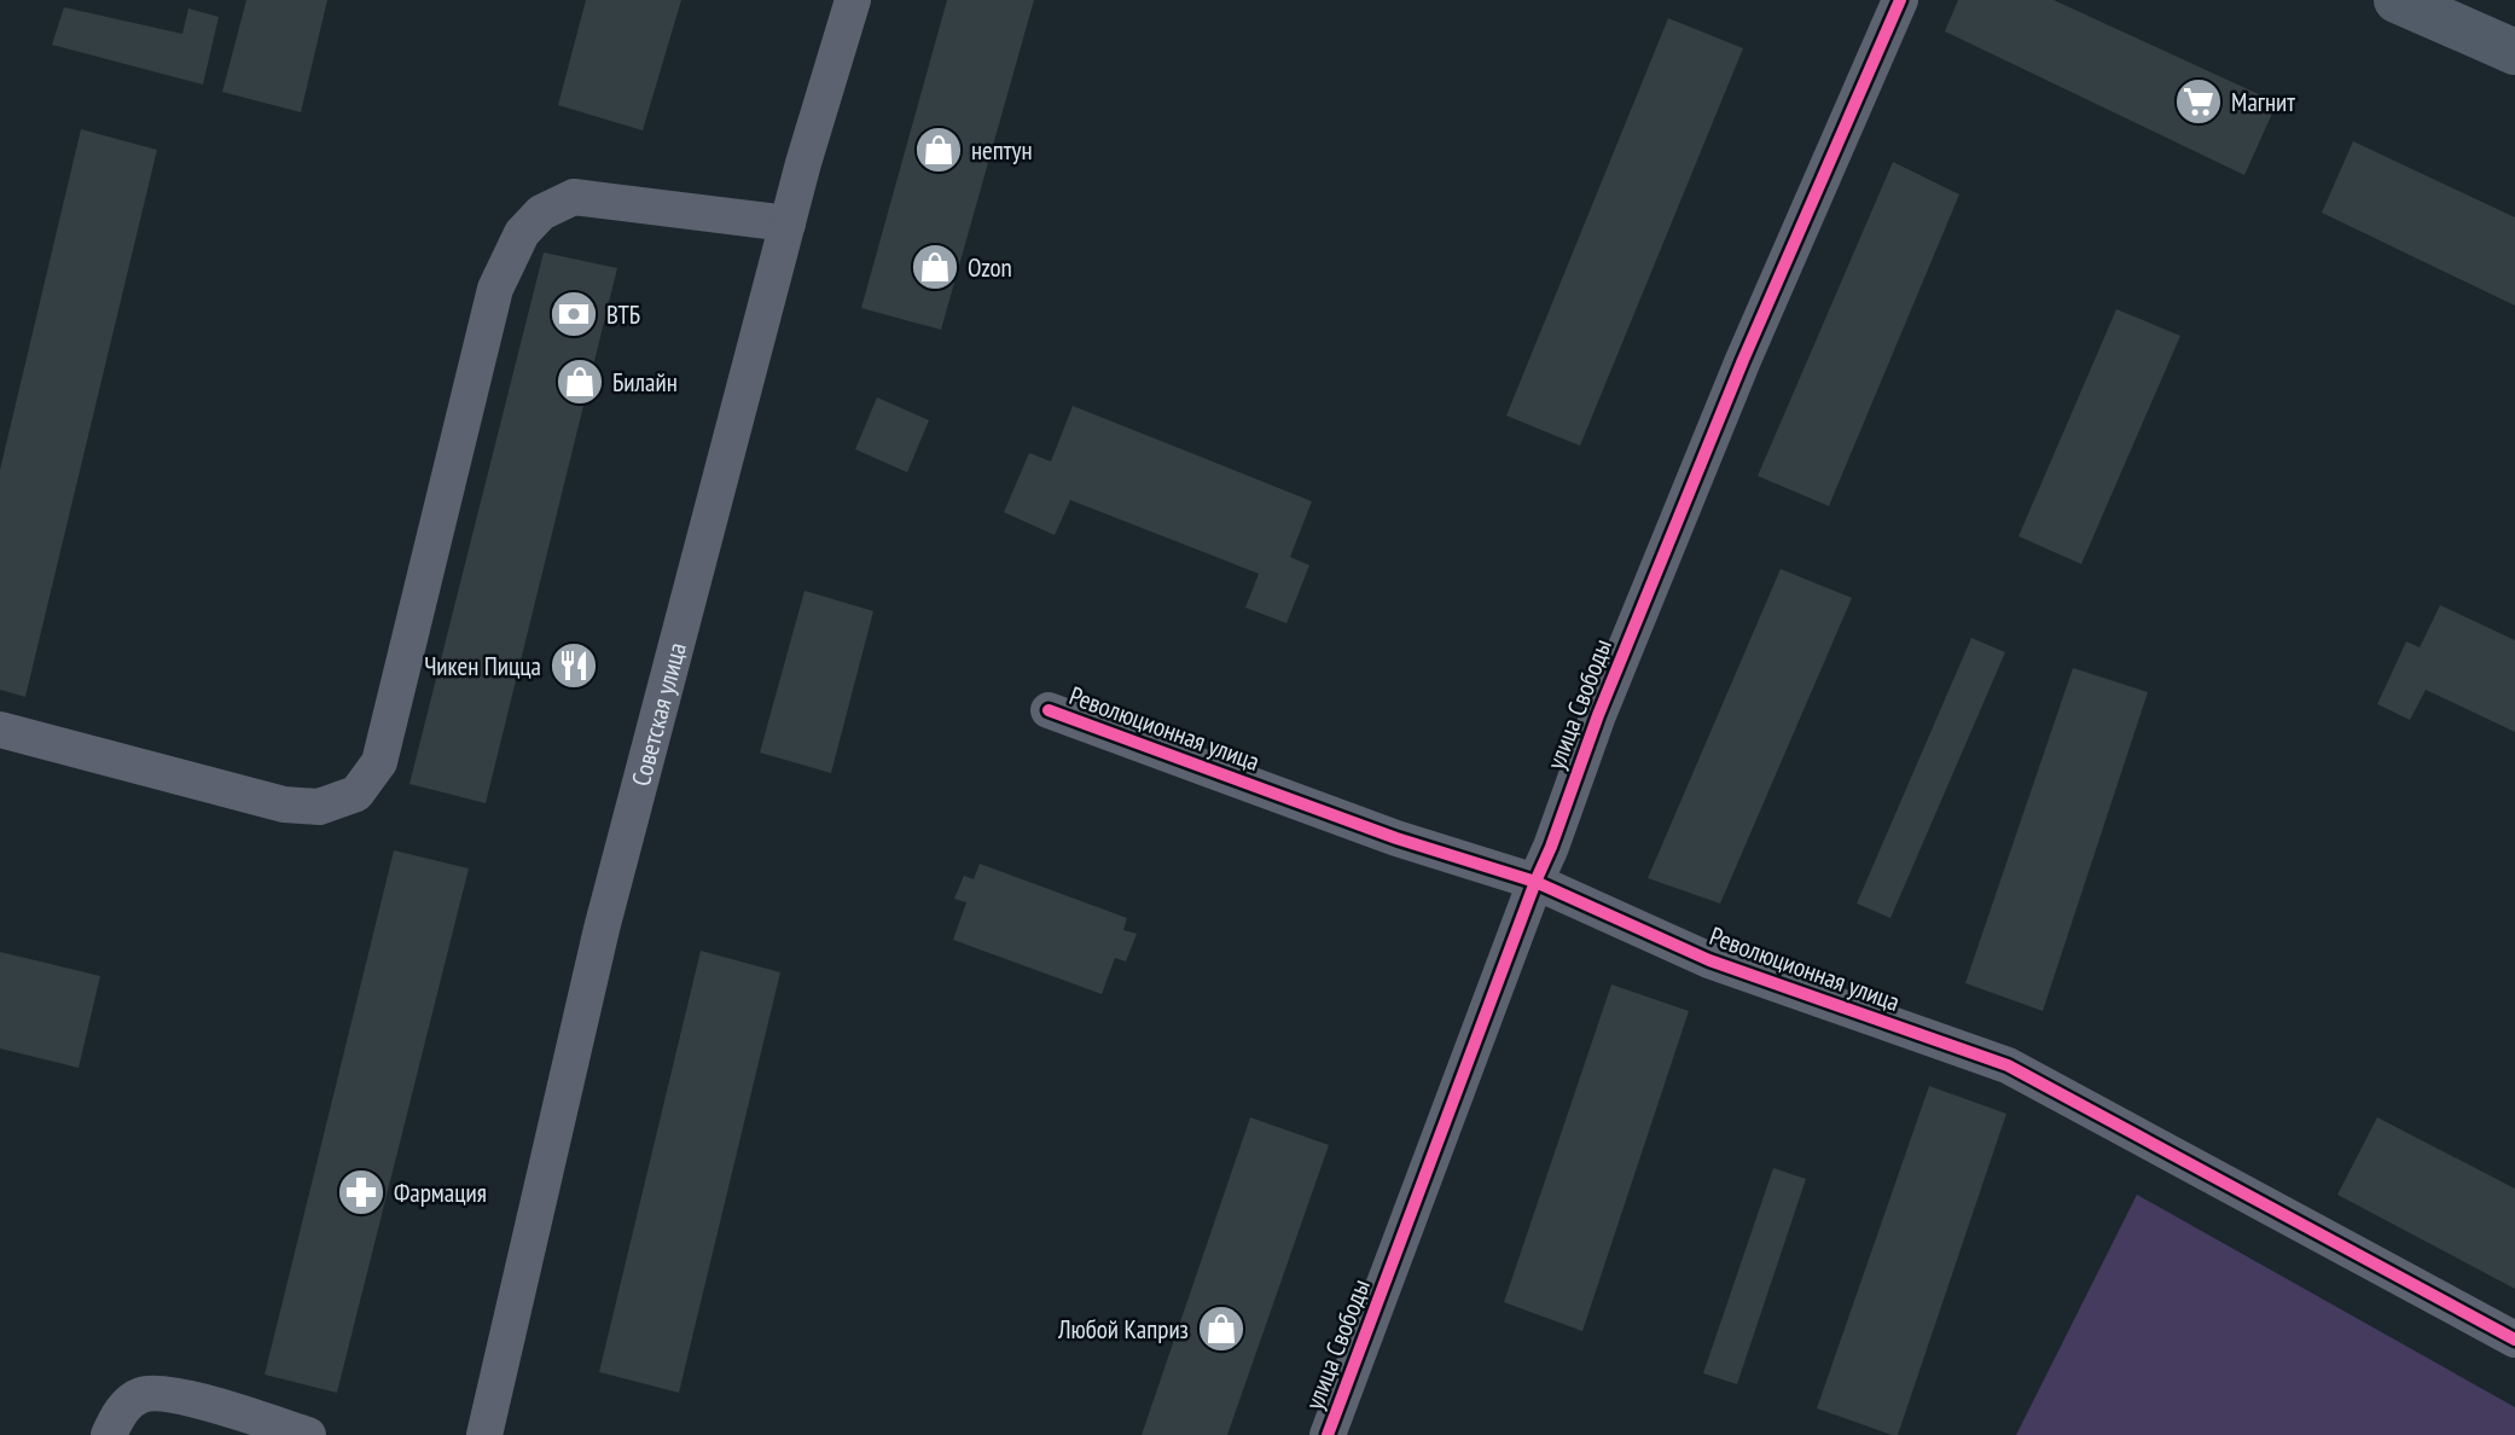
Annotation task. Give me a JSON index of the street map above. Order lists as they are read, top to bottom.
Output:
{
  "streets": {
    "street": ["улица Свободы", "Советская улица", "Революционная улица"]
  },
  "crossings": [
    ["улица Свободы", "Революционная улица"]
  ],
  "places": {
    "supermarket": ["Магнит"],
    "shop": [
      "нептун",
      "Ozon",
      "Билайн",
      "Любой Каприз"
    ],
    "bank": ["ВТБ"],
    "restaurant": ["Чикен Пицца"],
    "pharmacy": ["Фармация"]
  }
}
